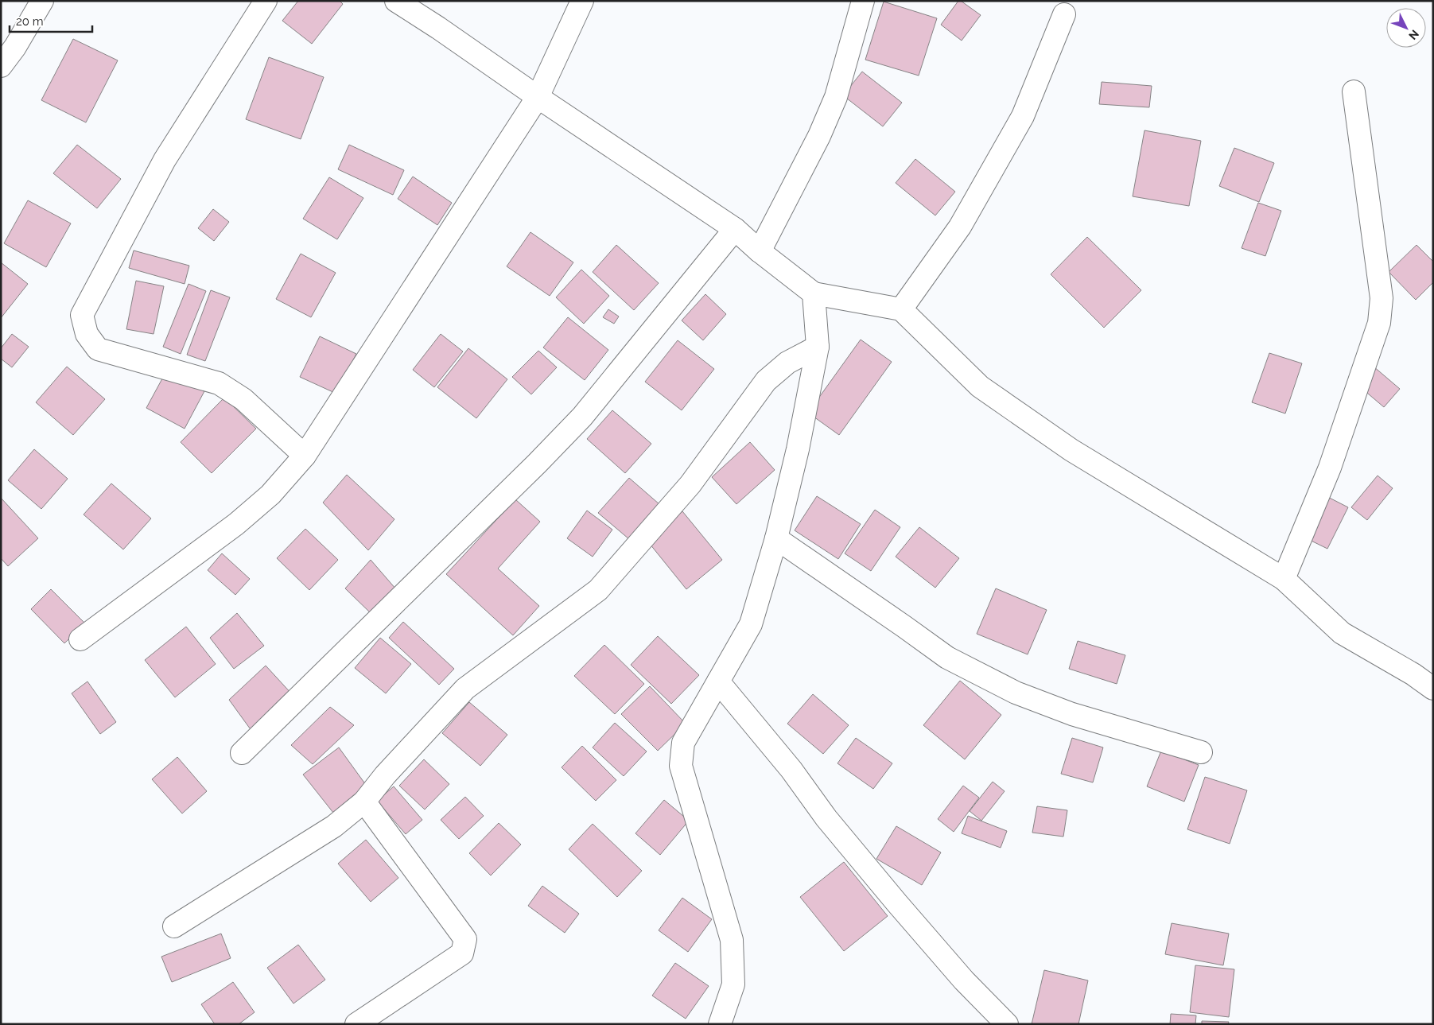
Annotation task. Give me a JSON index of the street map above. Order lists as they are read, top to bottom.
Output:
{
  "scale_bar": "20 m",
  "north": "bottom right"
}
